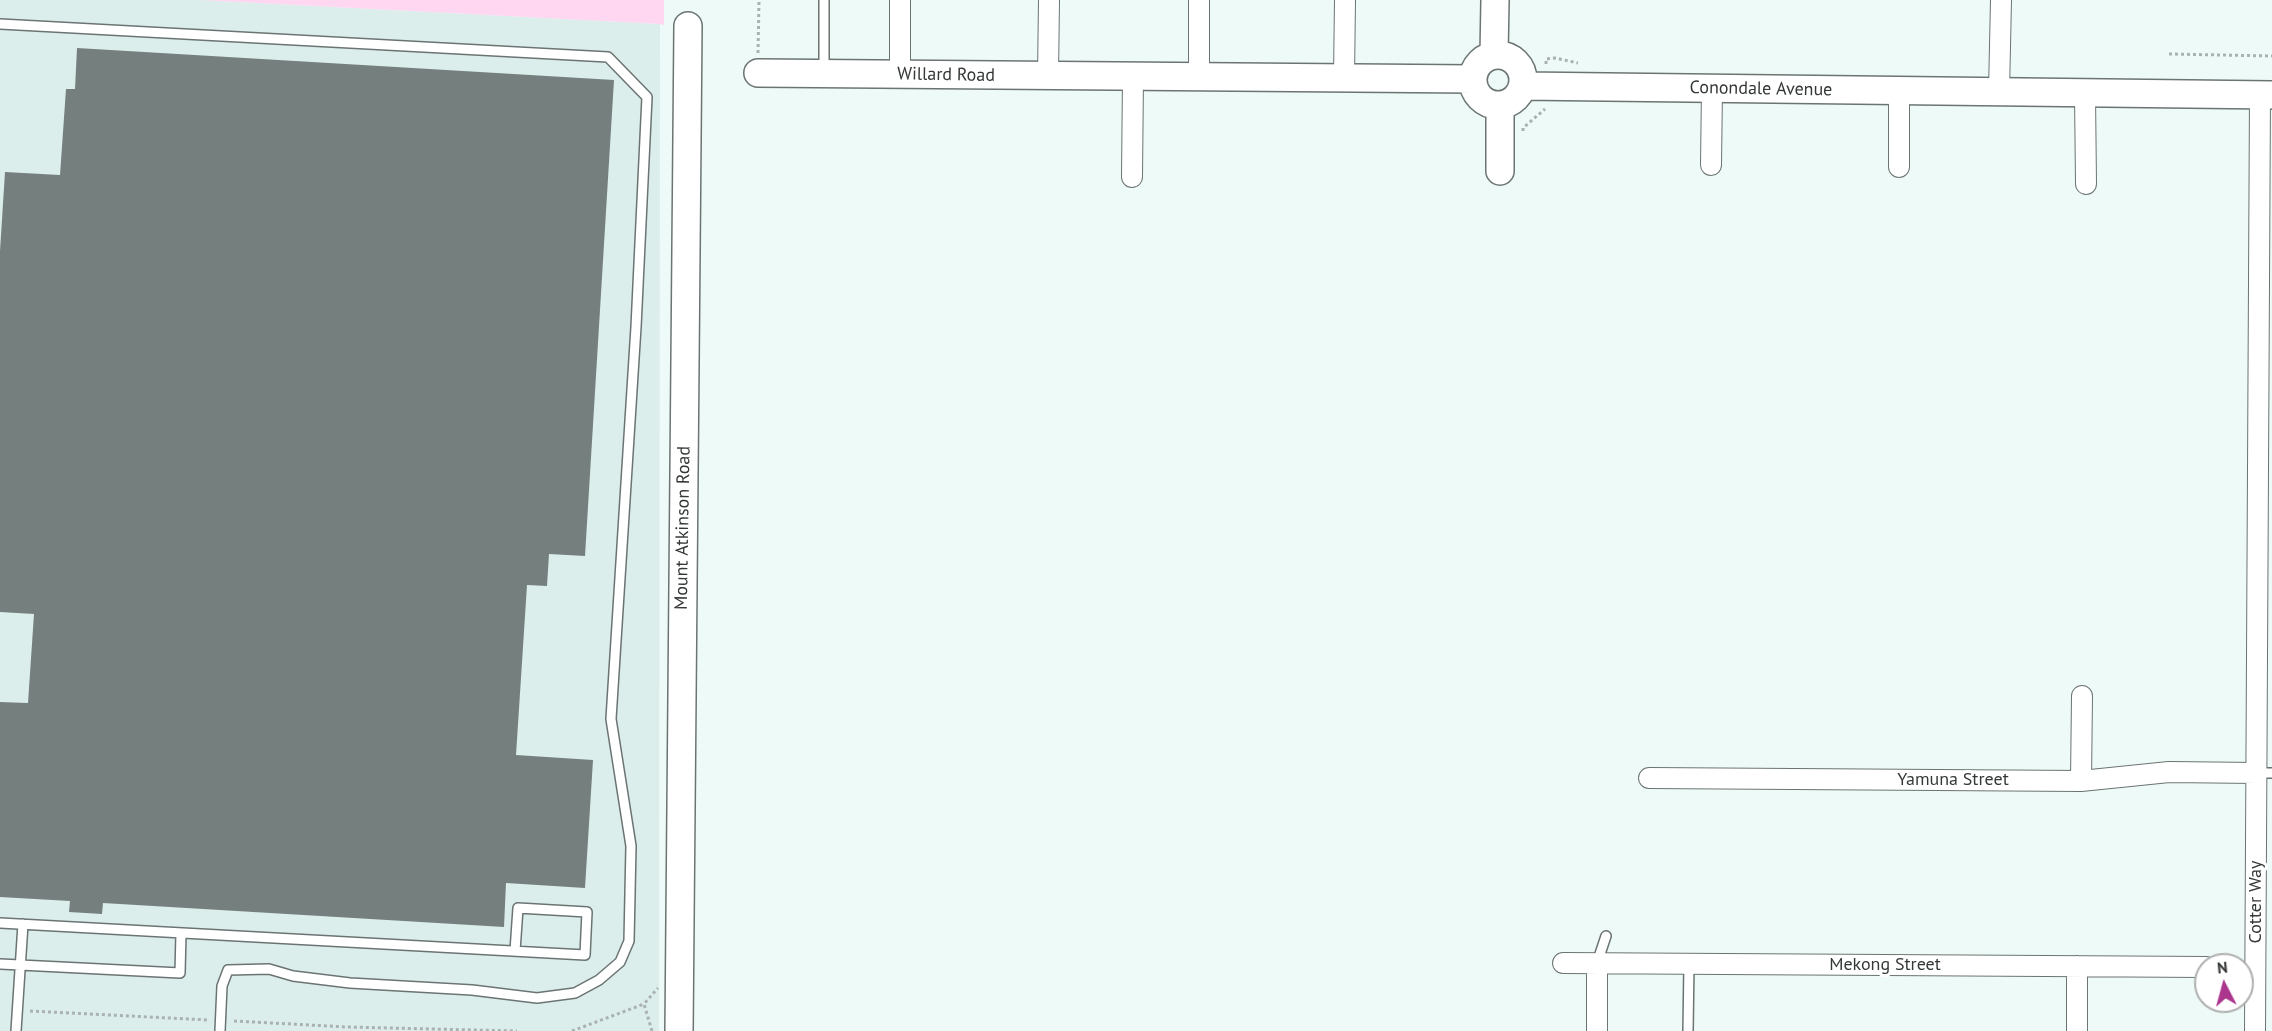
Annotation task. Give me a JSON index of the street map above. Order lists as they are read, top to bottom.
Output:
{
  "streets": {
    "street": [
      "Willard Road",
      "Conondale Avenue",
      "Mount Atkinson Road",
      "Yamuna Street",
      "Cotter Way",
      "Mekong Street"
    ]
  },
  "crossings": [
    ["Willard Road", "Conondale Avenue"],
    ["Conondale Avenue", "Cotter Way"],
    ["Yamuna Street", "Cotter Way"]
  ],
  "north": "top"
}
